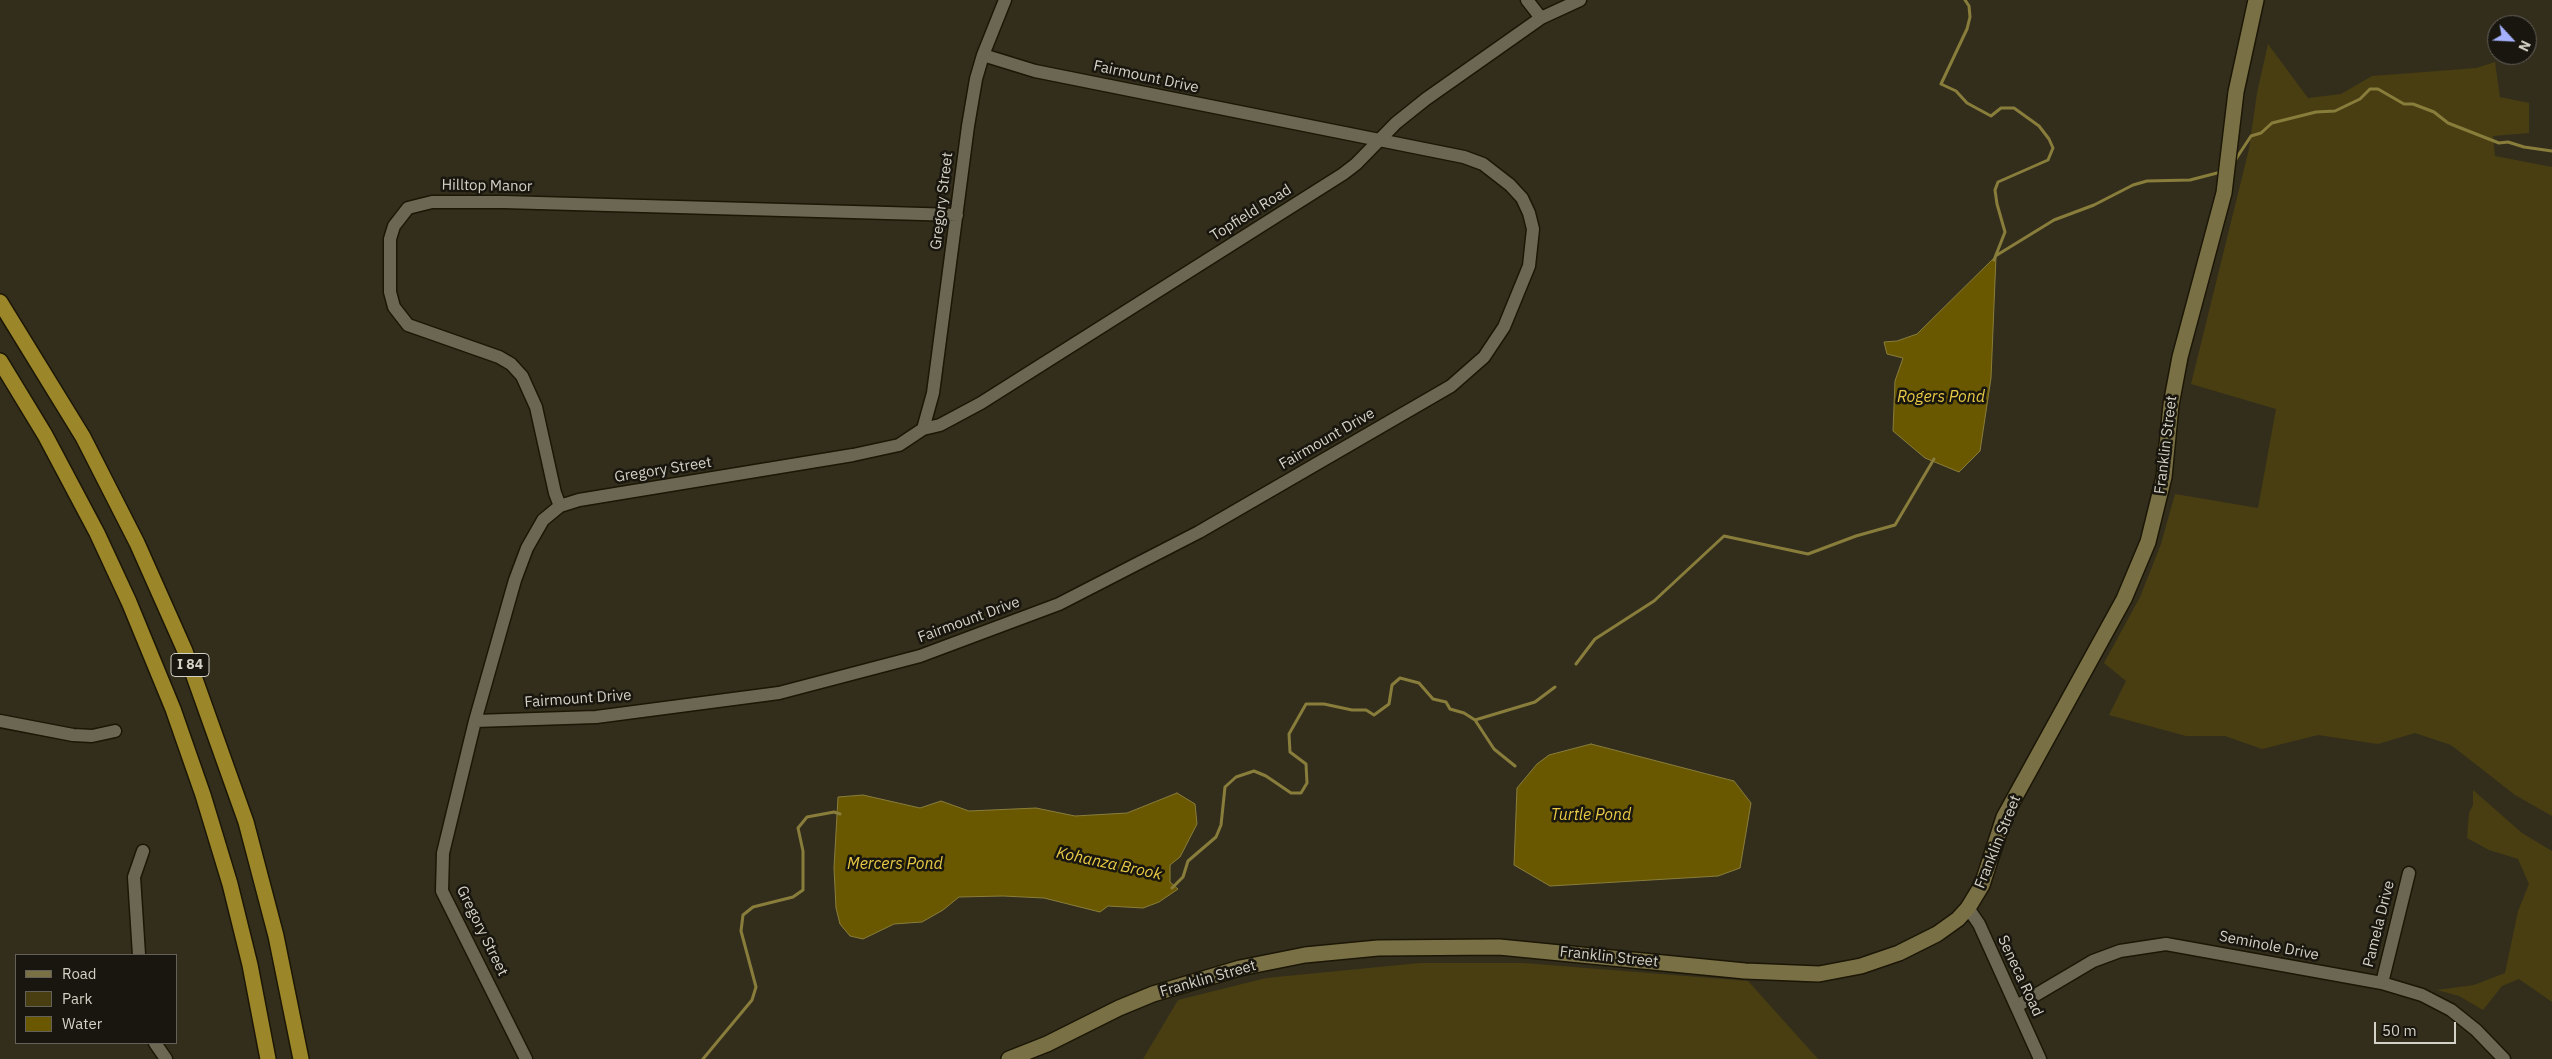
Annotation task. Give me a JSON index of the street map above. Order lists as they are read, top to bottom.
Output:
{
  "streets": {
    "highway": ["I 84"],
    "main road": ["Franklin Street"],
    "street": [
      "Fairmount Drive",
      "Hilltop Manor",
      "Gregory Street",
      "Topfield Road",
      "Pamela Drive",
      "Seminole Drive",
      "Seneca Road"
    ]
  },
  "crossings": [
    ["Fairmount Drive", "Gregory Street"],
    ["Fairmount Drive", "Topfield Road"],
    ["Hilltop Manor", "Gregory Street"],
    ["Gregory Street", "Topfield Road"],
    ["Franklin Street", "Seneca Road"],
    ["Pamela Drive", "Seminole Drive"],
    ["Seminole Drive", "Seneca Road"]
  ],
  "water": [
    "Rogers Pond",
    "Turtle Pond",
    "Mercers Pond",
    "Kohanza Brook"
  ],
  "legend": ["Road", "Park", "Water"],
  "scale_bar": "50 m",
  "north": "bottom right"
}
